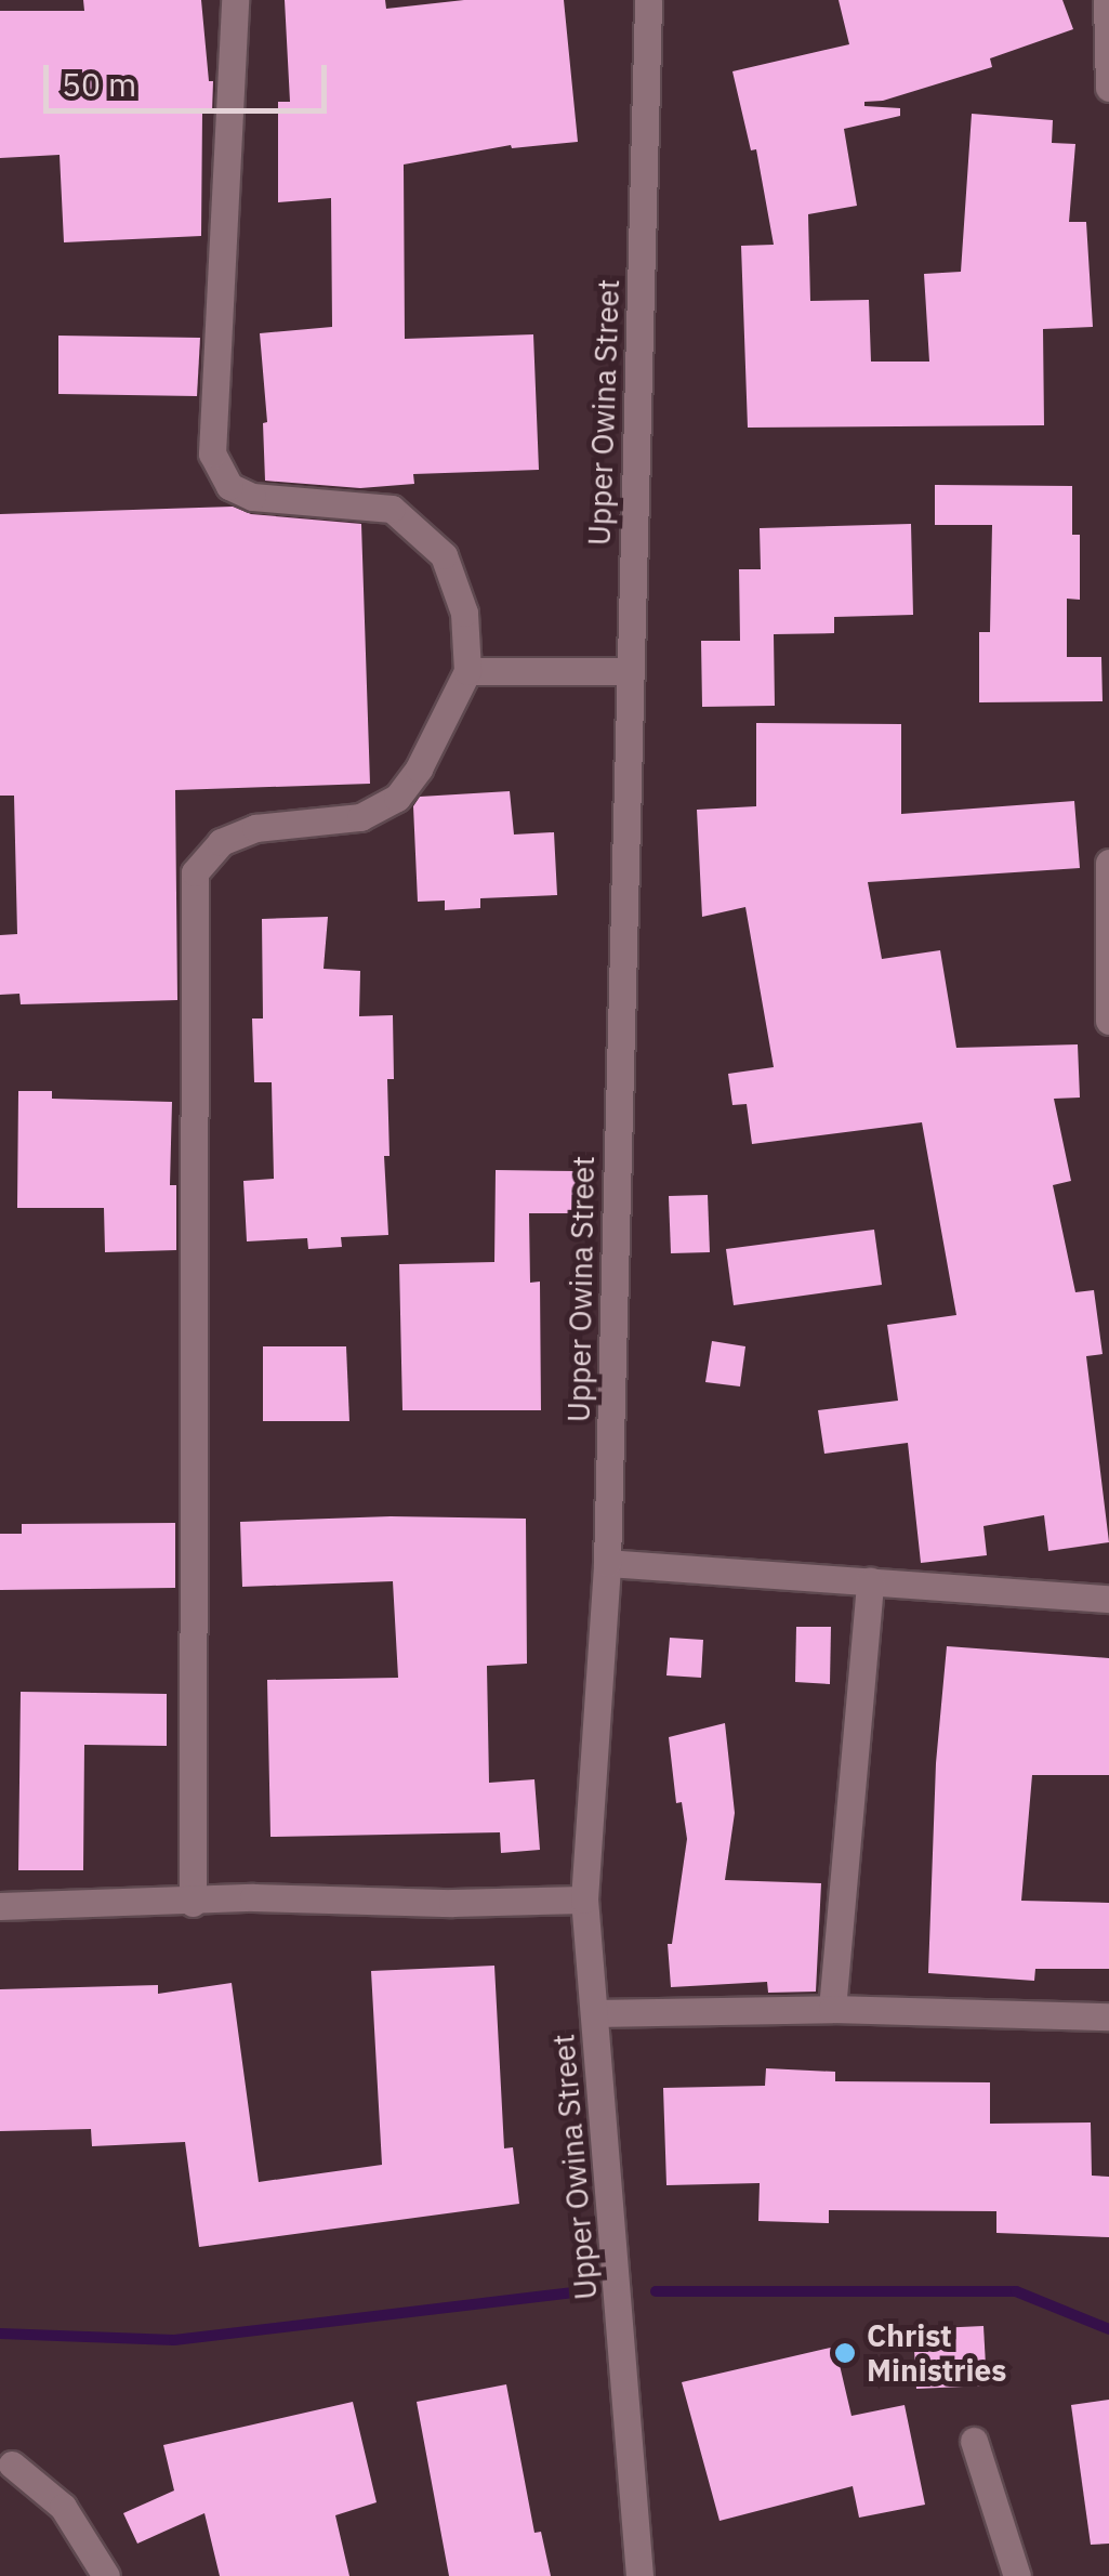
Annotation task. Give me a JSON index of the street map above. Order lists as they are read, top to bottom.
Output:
{
  "streets": {
    "street": ["Upper Owina Street"]
  },
  "places": ["Christ Ministries"],
  "scale_bar": "50 m"
}
